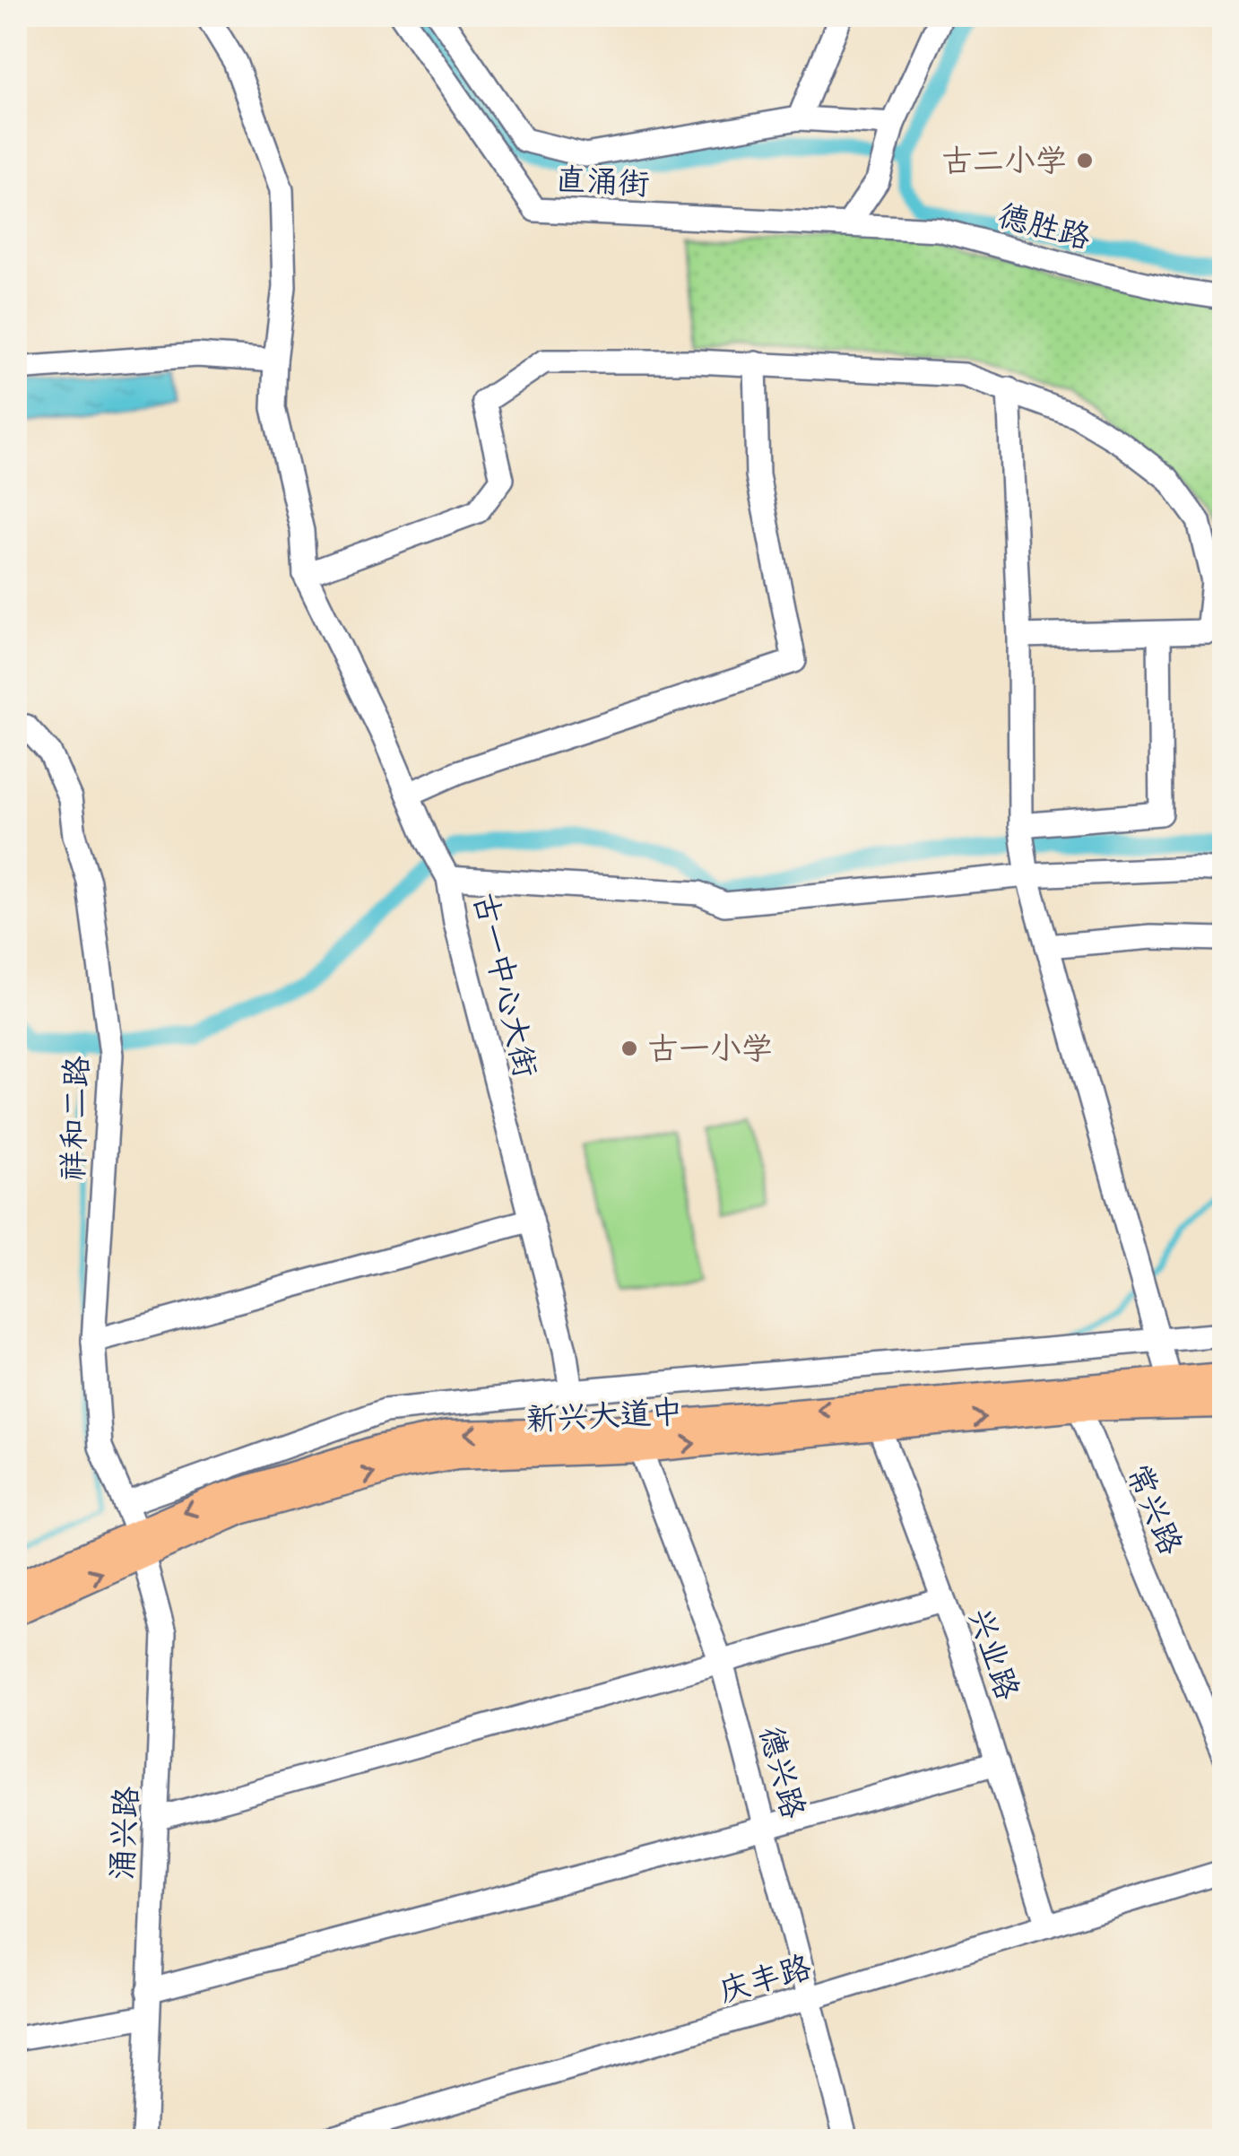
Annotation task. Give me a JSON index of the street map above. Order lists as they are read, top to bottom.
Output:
{
  "streets": {
    "main road": ["新兴大道中"],
    "street": [
      "直涌街",
      "德胜路",
      "古一中心大街",
      "祥和二路",
      "常兴路",
      "兴业路",
      "德兴路",
      "涌兴路",
      "庆丰路"
    ]
  },
  "crossings": [
    ["直涌街", "德胜路"],
    ["古一中心大街", "新兴大道中"],
    ["祥和二路", "新兴大道中"],
    ["祥和二路", "涌兴路"],
    ["新兴大道中", "常兴路"],
    ["新兴大道中", "兴业路"],
    ["新兴大道中", "德兴路"],
    ["新兴大道中", "涌兴路"],
    ["兴业路", "庆丰路"],
    ["德兴路", "庆丰路"]
  ],
  "places": ["古二小学", "古一小学"]
}
